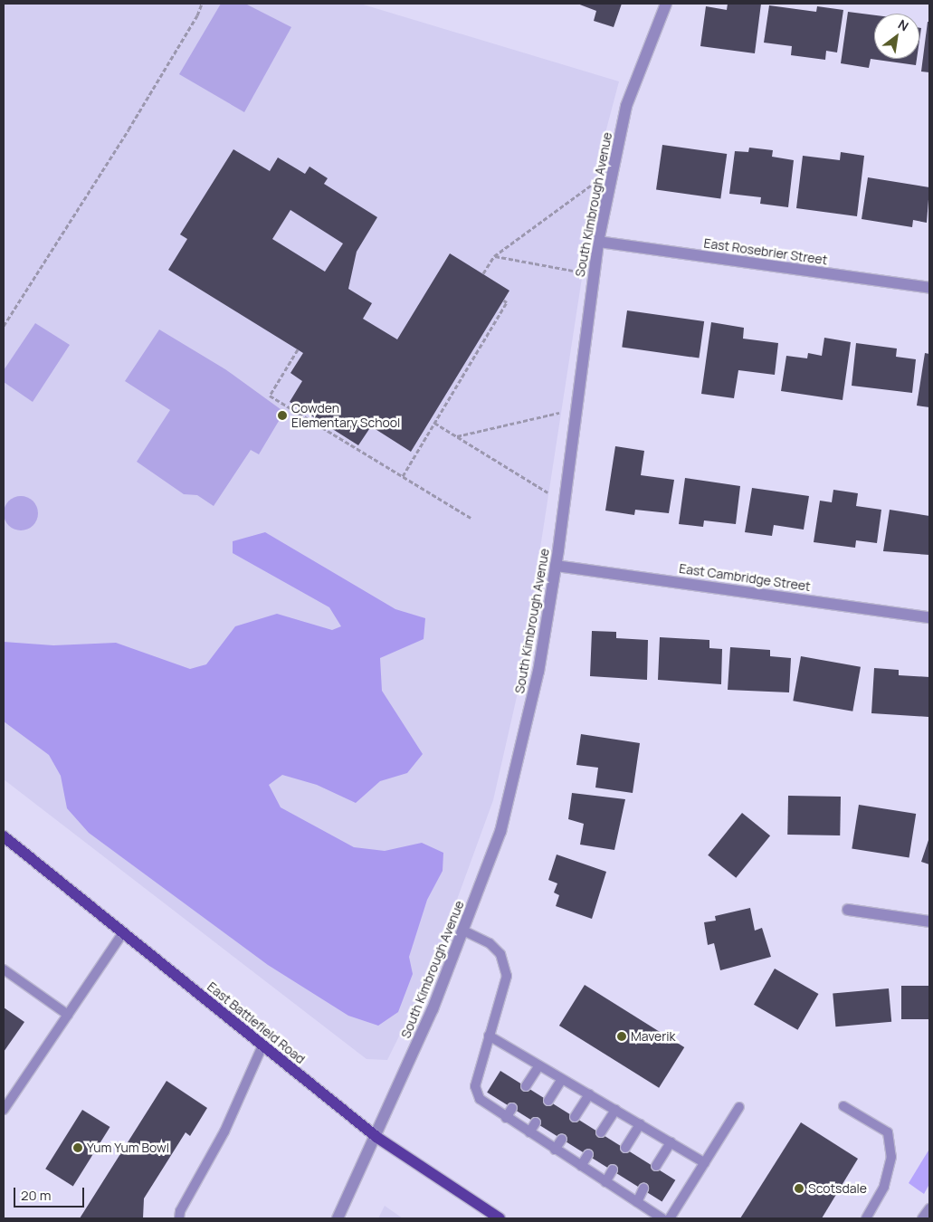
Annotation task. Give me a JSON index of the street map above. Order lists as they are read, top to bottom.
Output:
{
  "streets": {
    "main road": ["East Battlefield Road"],
    "street": ["South Kimbrough Avenue", "East Rosebrier Street", "East Cambridge Street"]
  },
  "crossings": [
    ["South Kimbrough Avenue", "East Rosebrier Street"],
    ["South Kimbrough Avenue", "East Cambridge Street"],
    ["South Kimbrough Avenue", "East Battlefield Road"]
  ],
  "places": [
    "Cowden Elementary School",
    "Maverik",
    "Yum Yum Bowl",
    "Scotsdale"
  ],
  "scale_bar": "20 m",
  "north": "top right"
}
